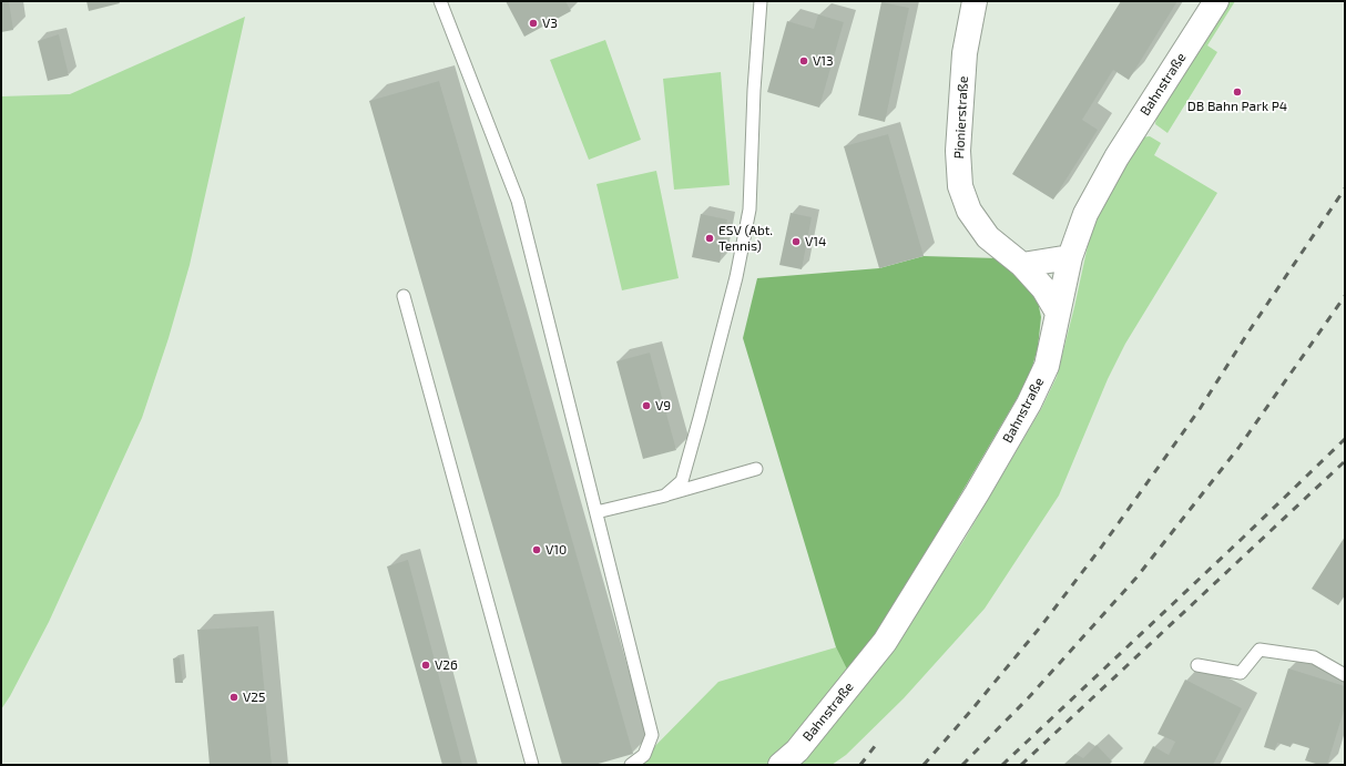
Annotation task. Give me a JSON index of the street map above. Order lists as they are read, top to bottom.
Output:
{
  "streets": {
    "street": ["Bahnstraße", "Pionierstraße"]
  },
  "crossings": [
    ["Bahnstraße", "Pionierstraße"]
  ],
  "places": [
    "V3",
    "V13",
    "DB Bahn Park P4",
    "ESV (Abt. Tennis)",
    "V14",
    "V9",
    "V10",
    "V26",
    "V25"
  ]
}
